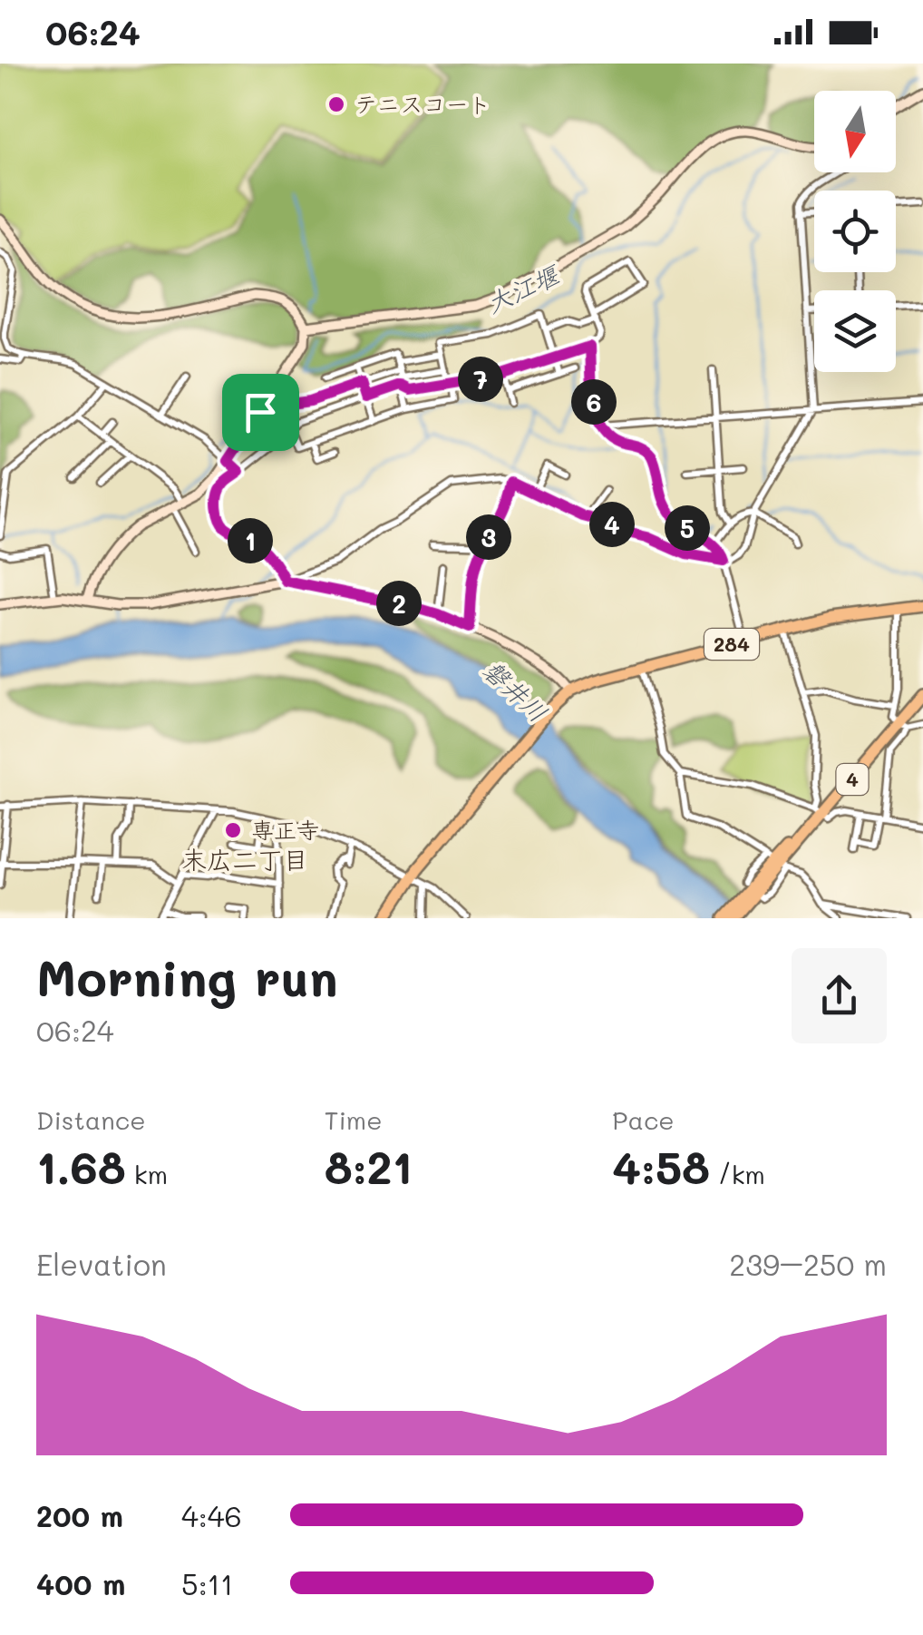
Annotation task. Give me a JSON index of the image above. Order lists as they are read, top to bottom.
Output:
{
  "streets": {
    "highway": ["284", "4"]
  },
  "districts": ["末広二丁目"],
  "water": ["大江堰", "磐井川"],
  "places": ["テニスコート", "専正寺"],
  "north": "bottom",
  "page": {
    "status": "06:24",
    "pins": [
      "7",
      "6",
      "4",
      "5",
      "3",
      "1",
      "2"
    ],
    "heading": ["Morning run", "06:24"],
    "stats": [
      ["Distance", "1.68 km"],
      ["Time", "8:21"],
      ["Pace", "4:58 /km"]
    ],
    "chart": ["Elevation", "239–250 m"],
    "list": [
      {
        "name": "200 m",
        "note": "4:46"
      },
      {
        "name": "400 m",
        "note": "5:11"
      }
    ]
  }
}
